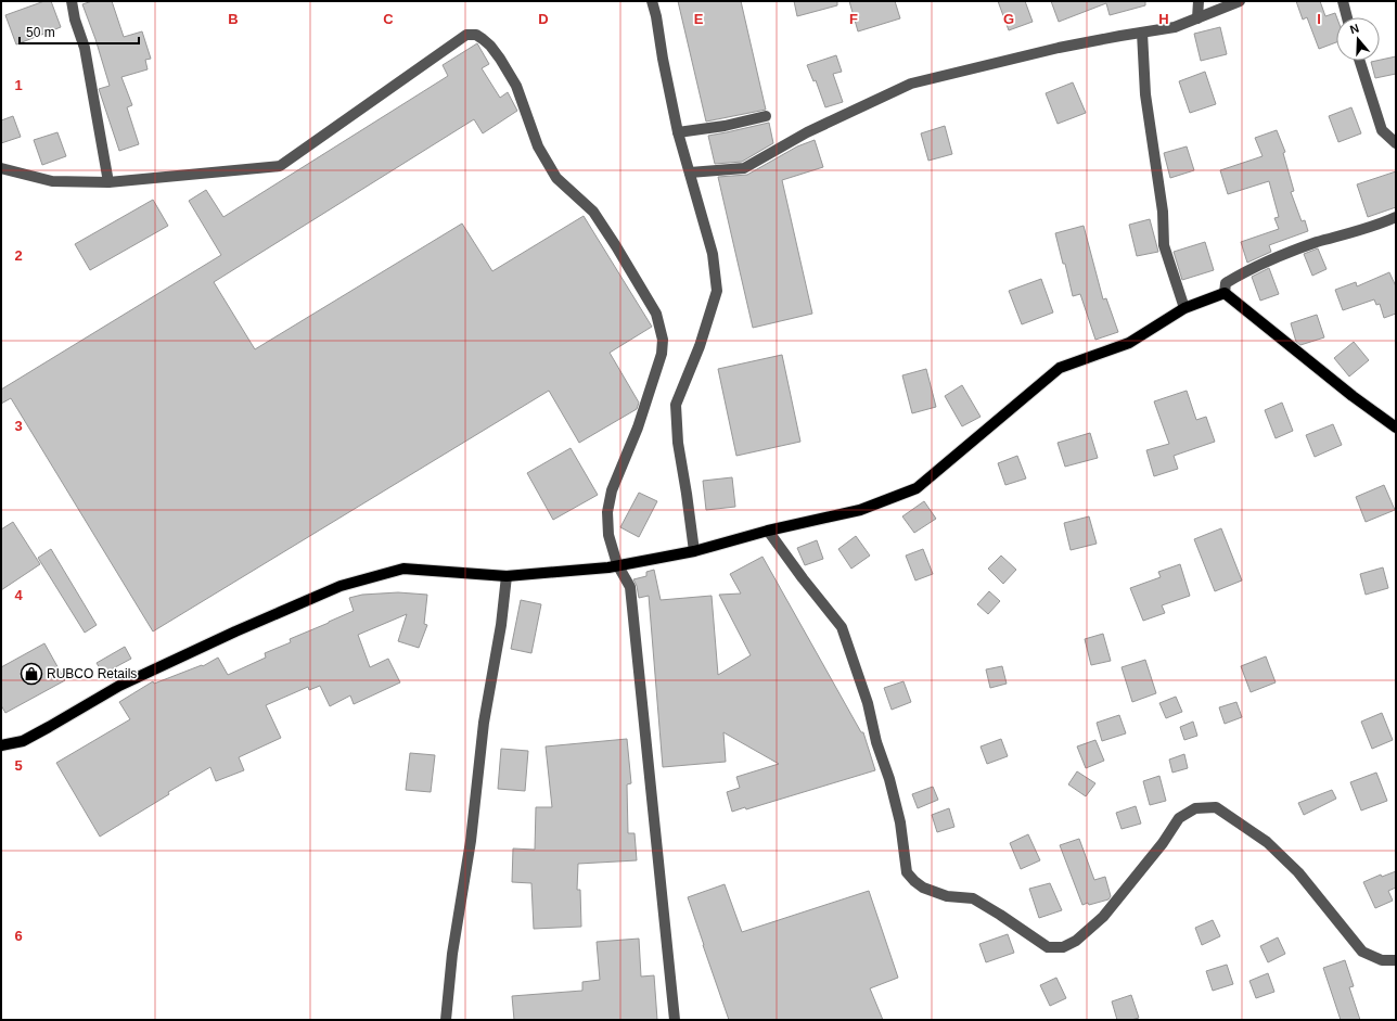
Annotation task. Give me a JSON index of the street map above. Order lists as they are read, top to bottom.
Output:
{
  "places": {
    "shop": ["RUBCO Retails"]
  },
  "scale_bar": "50 m",
  "north": "top",
  "grid": {
    "columns": [
      "B",
      "C",
      "D",
      "E",
      "F",
      "G",
      "H",
      "I"
    ],
    "rows": [
      "1",
      "2",
      "3",
      "4",
      "5",
      "6"
    ]
  }
}
